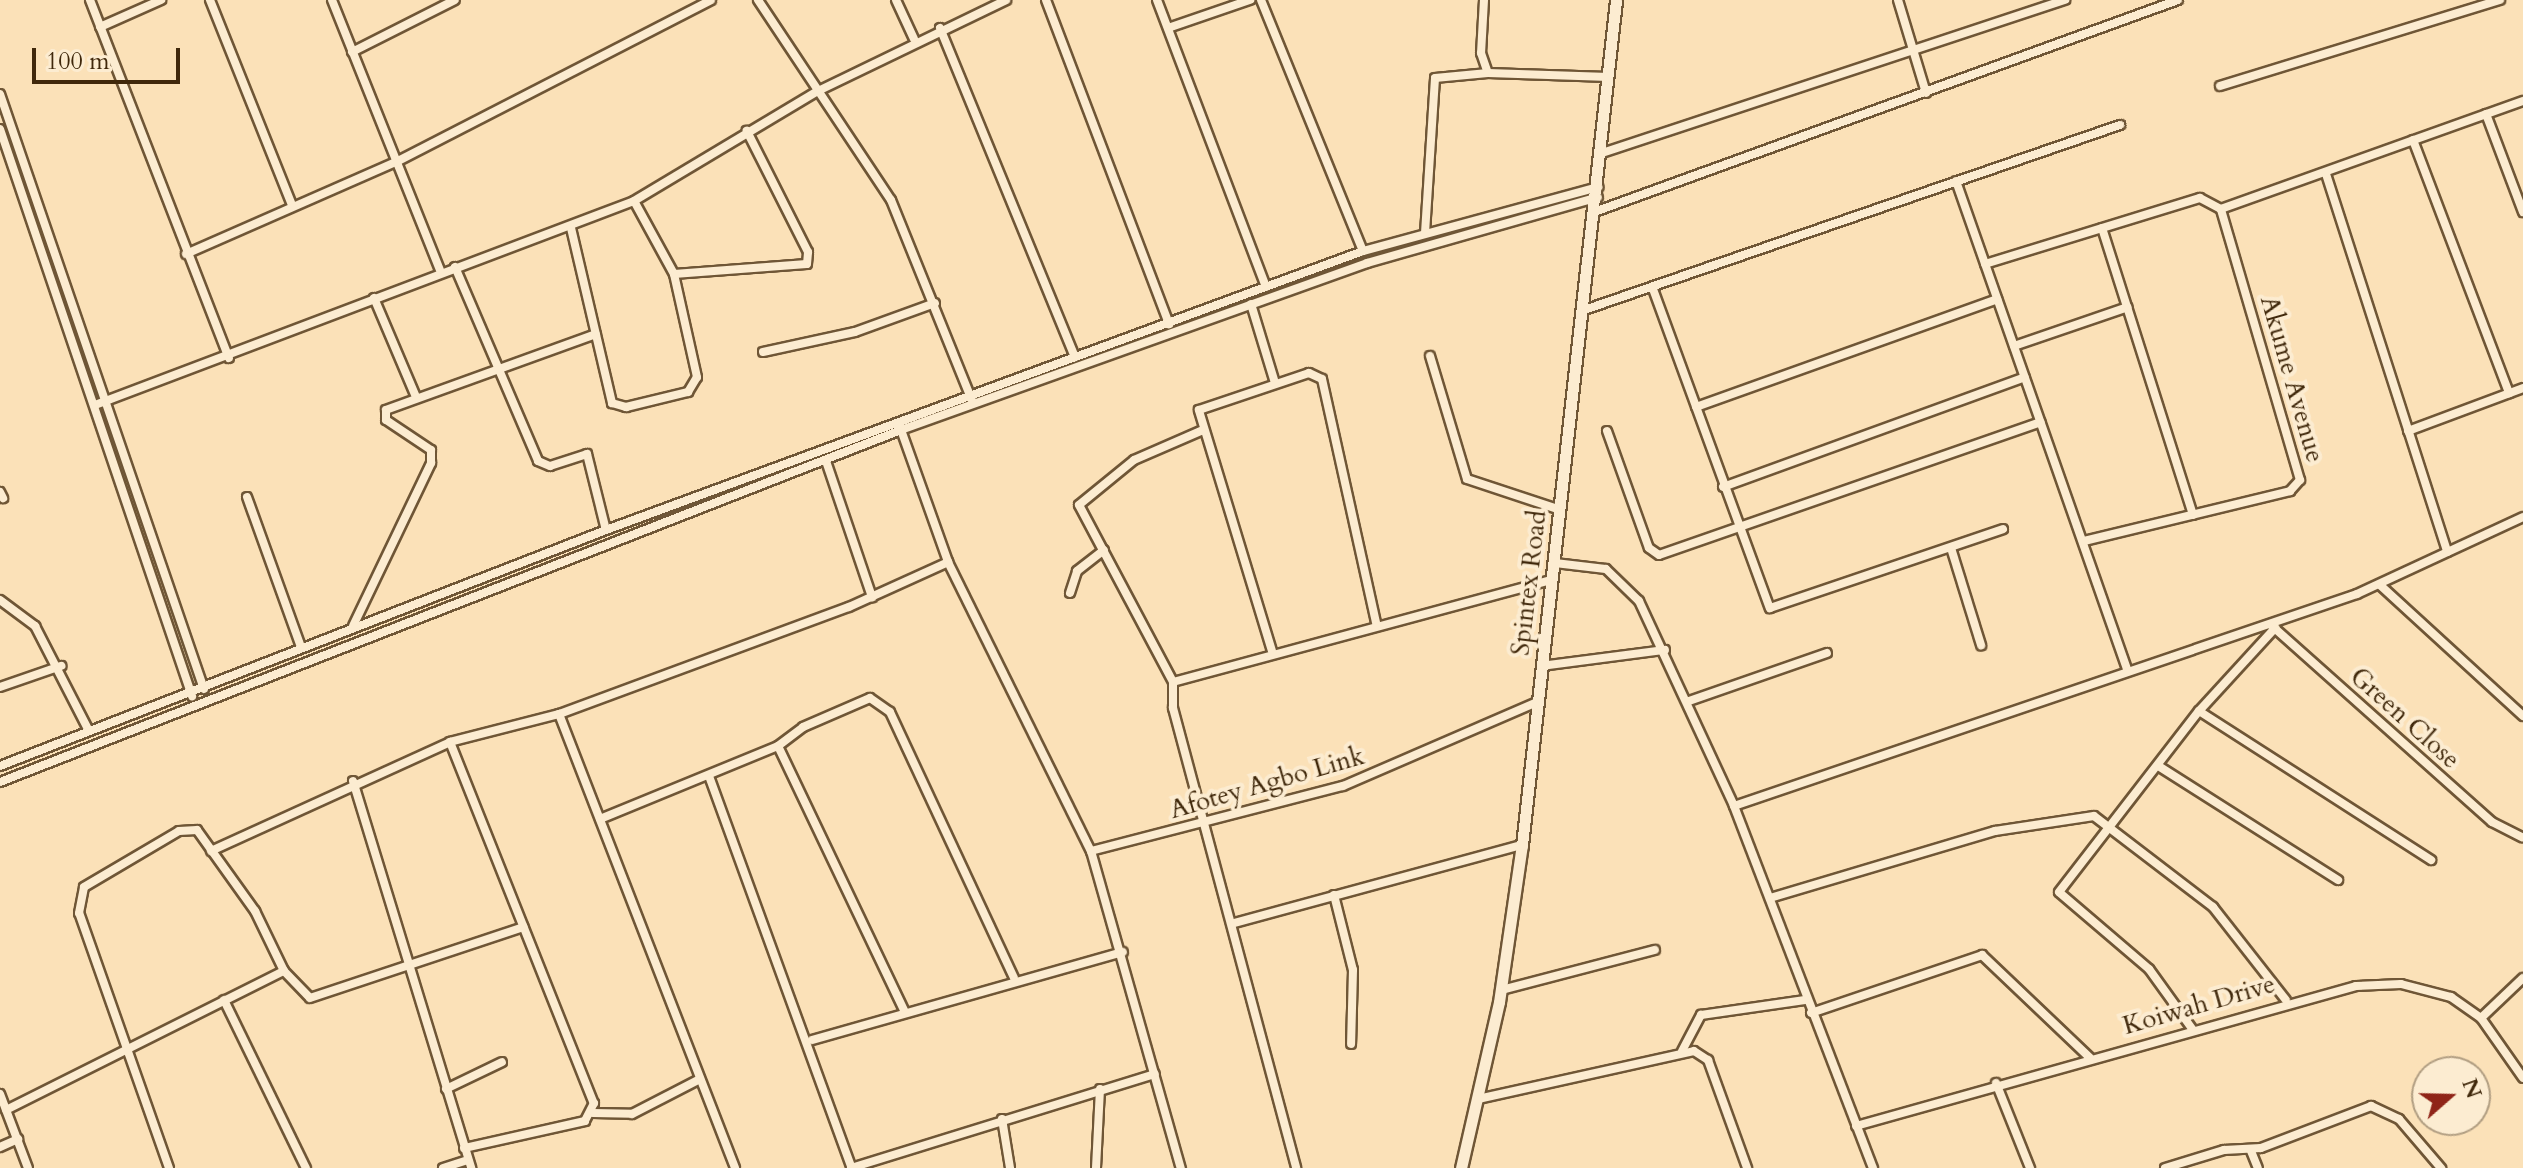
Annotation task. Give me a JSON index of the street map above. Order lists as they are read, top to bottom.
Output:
{
  "streets": {
    "main road": ["Spintex Road"],
    "street": [
      "Akume Avenue",
      "Green Close",
      "Afotey Agbo Link",
      "Koiwah Drive"
    ]
  },
  "crossings": [
    ["Spintex Road", "Afotey Agbo Link"]
  ],
  "scale_bar": "100 m",
  "north": "right"
}
